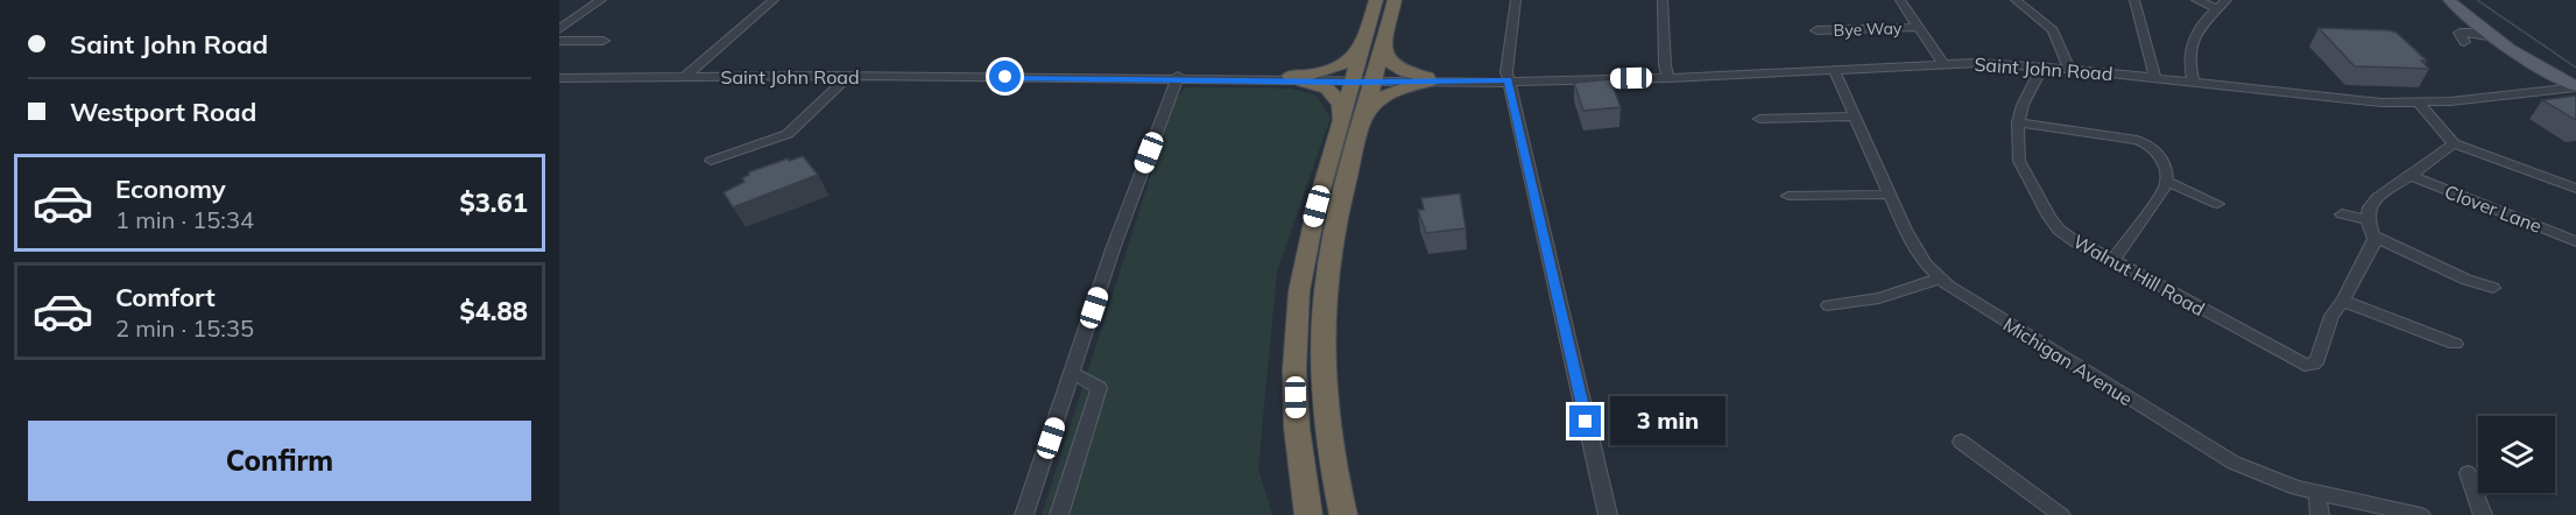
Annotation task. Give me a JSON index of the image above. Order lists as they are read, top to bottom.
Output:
{
  "streets": {
    "street": [
      "Bye Way",
      "Saint John Road",
      "Clover Lane",
      "Walnut Hill Road",
      "Michigan Avenue"
    ]
  },
  "crossings": [
    ["Saint John Road", "Walnut Hill Road"],
    ["Saint John Road", "Michigan Avenue"]
  ],
  "page": {
    "banner": ["Saint John Road", "Westport Road"],
    "list": [
      {
        "name": "Economy",
        "note": "1 min · 15:34",
        "value": "$3.61"
      },
      {
        "name": "Comfort",
        "note": "2 min · 15:35",
        "value": "$4.88"
      }
    ],
    "bubble": "3 min",
    "buttons": "Confirm"
  }
}
